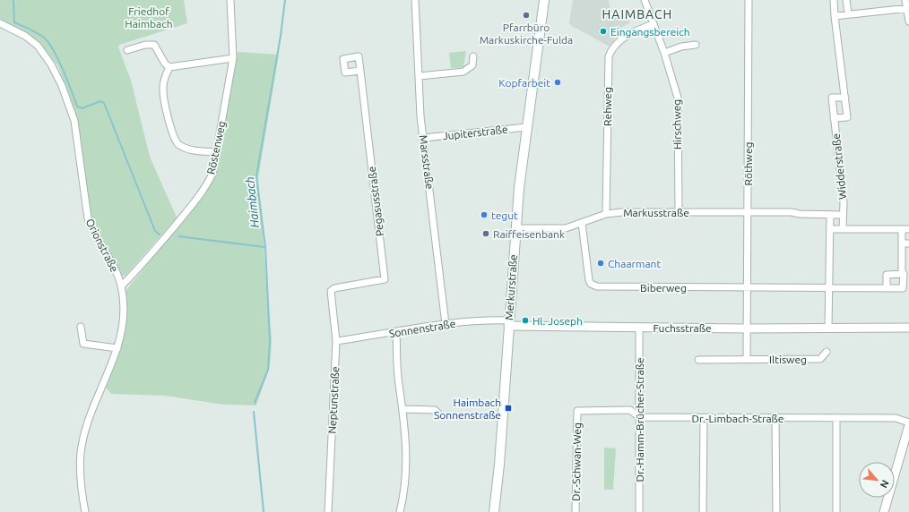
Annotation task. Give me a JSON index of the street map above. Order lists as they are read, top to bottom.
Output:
{
  "streets": {
    "main road": ["Merkurstraße"],
    "street": [
      "Rehweg",
      "Hirschweg",
      "Jupiterstraße",
      "Röstenweg",
      "Marsstraße",
      "Röthweg",
      "Widderstraße",
      "Pegasusstraße",
      "Markusstraße",
      "Orionstraße",
      "Biberweg",
      "Fuchsstraße",
      "Sonnenstraße",
      "Iltisweg",
      "Neptunstraße",
      "Dr.-Limbach-Straße",
      "Dr.-Hamm-Brücher-Straße",
      "Dr.-Schwan-Weg"
    ]
  },
  "crossings": [
    ["Rehweg", "Hirschweg"],
    ["Rehweg", "Markusstraße"],
    ["Hirschweg", "Markusstraße"],
    ["Jupiterstraße", "Marsstraße"],
    ["Jupiterstraße", "Merkurstraße"],
    ["Röstenweg", "Orionstraße"],
    ["Marsstraße", "Sonnenstraße"],
    ["Röthweg", "Markusstraße"],
    ["Röthweg", "Biberweg"],
    ["Röthweg", "Fuchsstraße"],
    ["Widderstraße", "Markusstraße"],
    ["Pegasusstraße", "Neptunstraße"],
    ["Markusstraße", "Merkurstraße"],
    ["Markusstraße", "Biberweg"],
    ["Merkurstraße", "Fuchsstraße"],
    ["Merkurstraße", "Sonnenstraße"],
    ["Fuchsstraße", "Sonnenstraße"],
    ["Fuchsstraße", "Dr.-Hamm-Brücher-Straße"],
    ["Sonnenstraße", "Neptunstraße"],
    ["Dr.-Limbach-Straße", "Dr.-Hamm-Brücher-Straße"],
    ["Dr.-Limbach-Straße", "Dr.-Schwan-Weg"],
    ["Dr.-Hamm-Brücher-Straße", "Dr.-Schwan-Weg"]
  ],
  "districts": ["HAIMBACH"],
  "water": ["Haimbach"],
  "parks": ["Friedhof Haimbach"],
  "places": {
    "other": [
      "Pfarrbüro Markuskirche-Fulda",
      "Eingangsbereich",
      "Kopfarbeit",
      "tegut",
      "Raiffeisenbank",
      "Chaarmant",
      "Hl. Joseph"
    ],
    "transit": ["Haimbach Sonnenstraße"]
  },
  "north": "bottom right"
}
